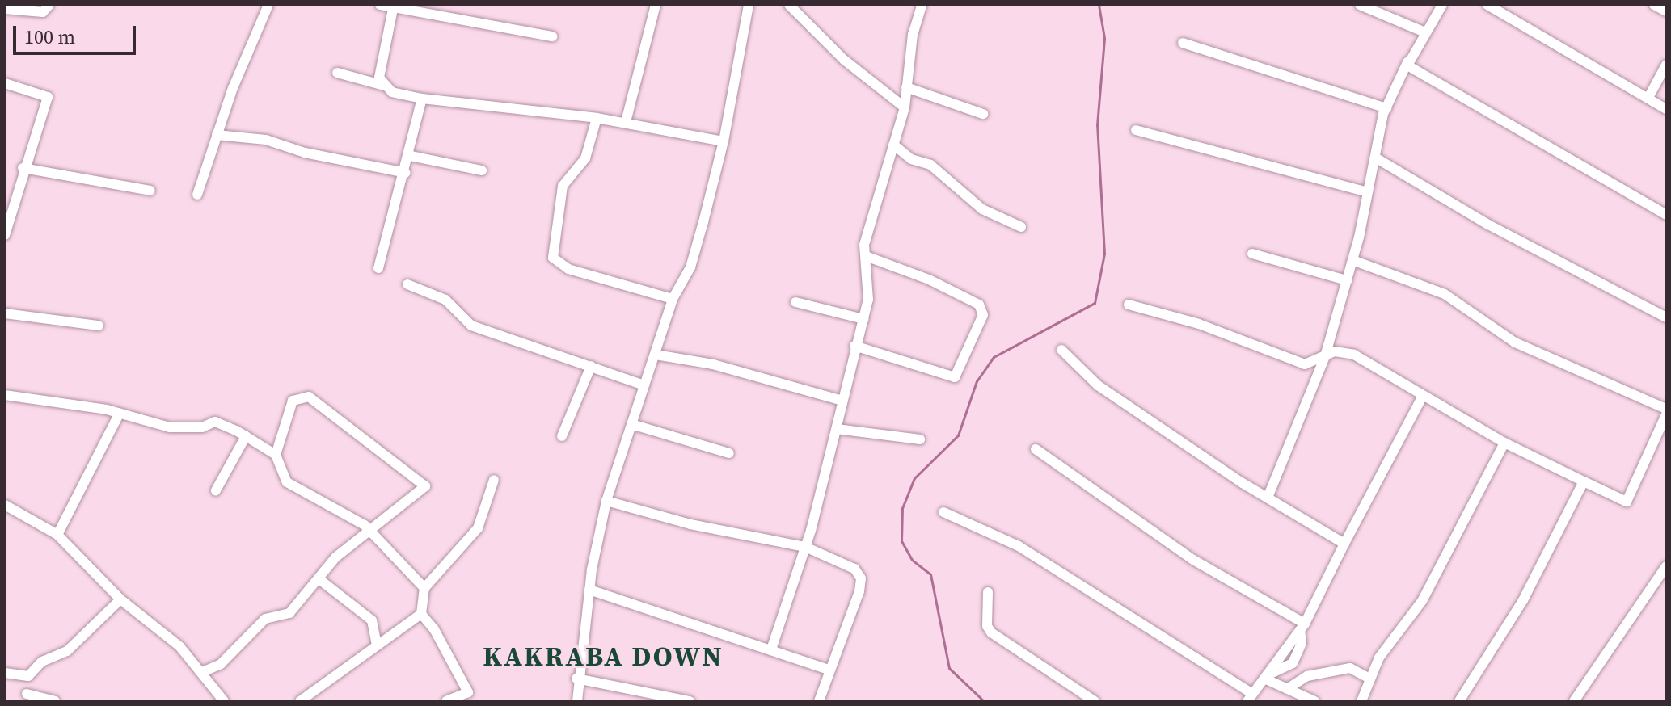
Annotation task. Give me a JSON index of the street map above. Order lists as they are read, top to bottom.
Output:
{
  "districts": ["KAKRABA DOWN"],
  "scale_bar": "100 m"
}
